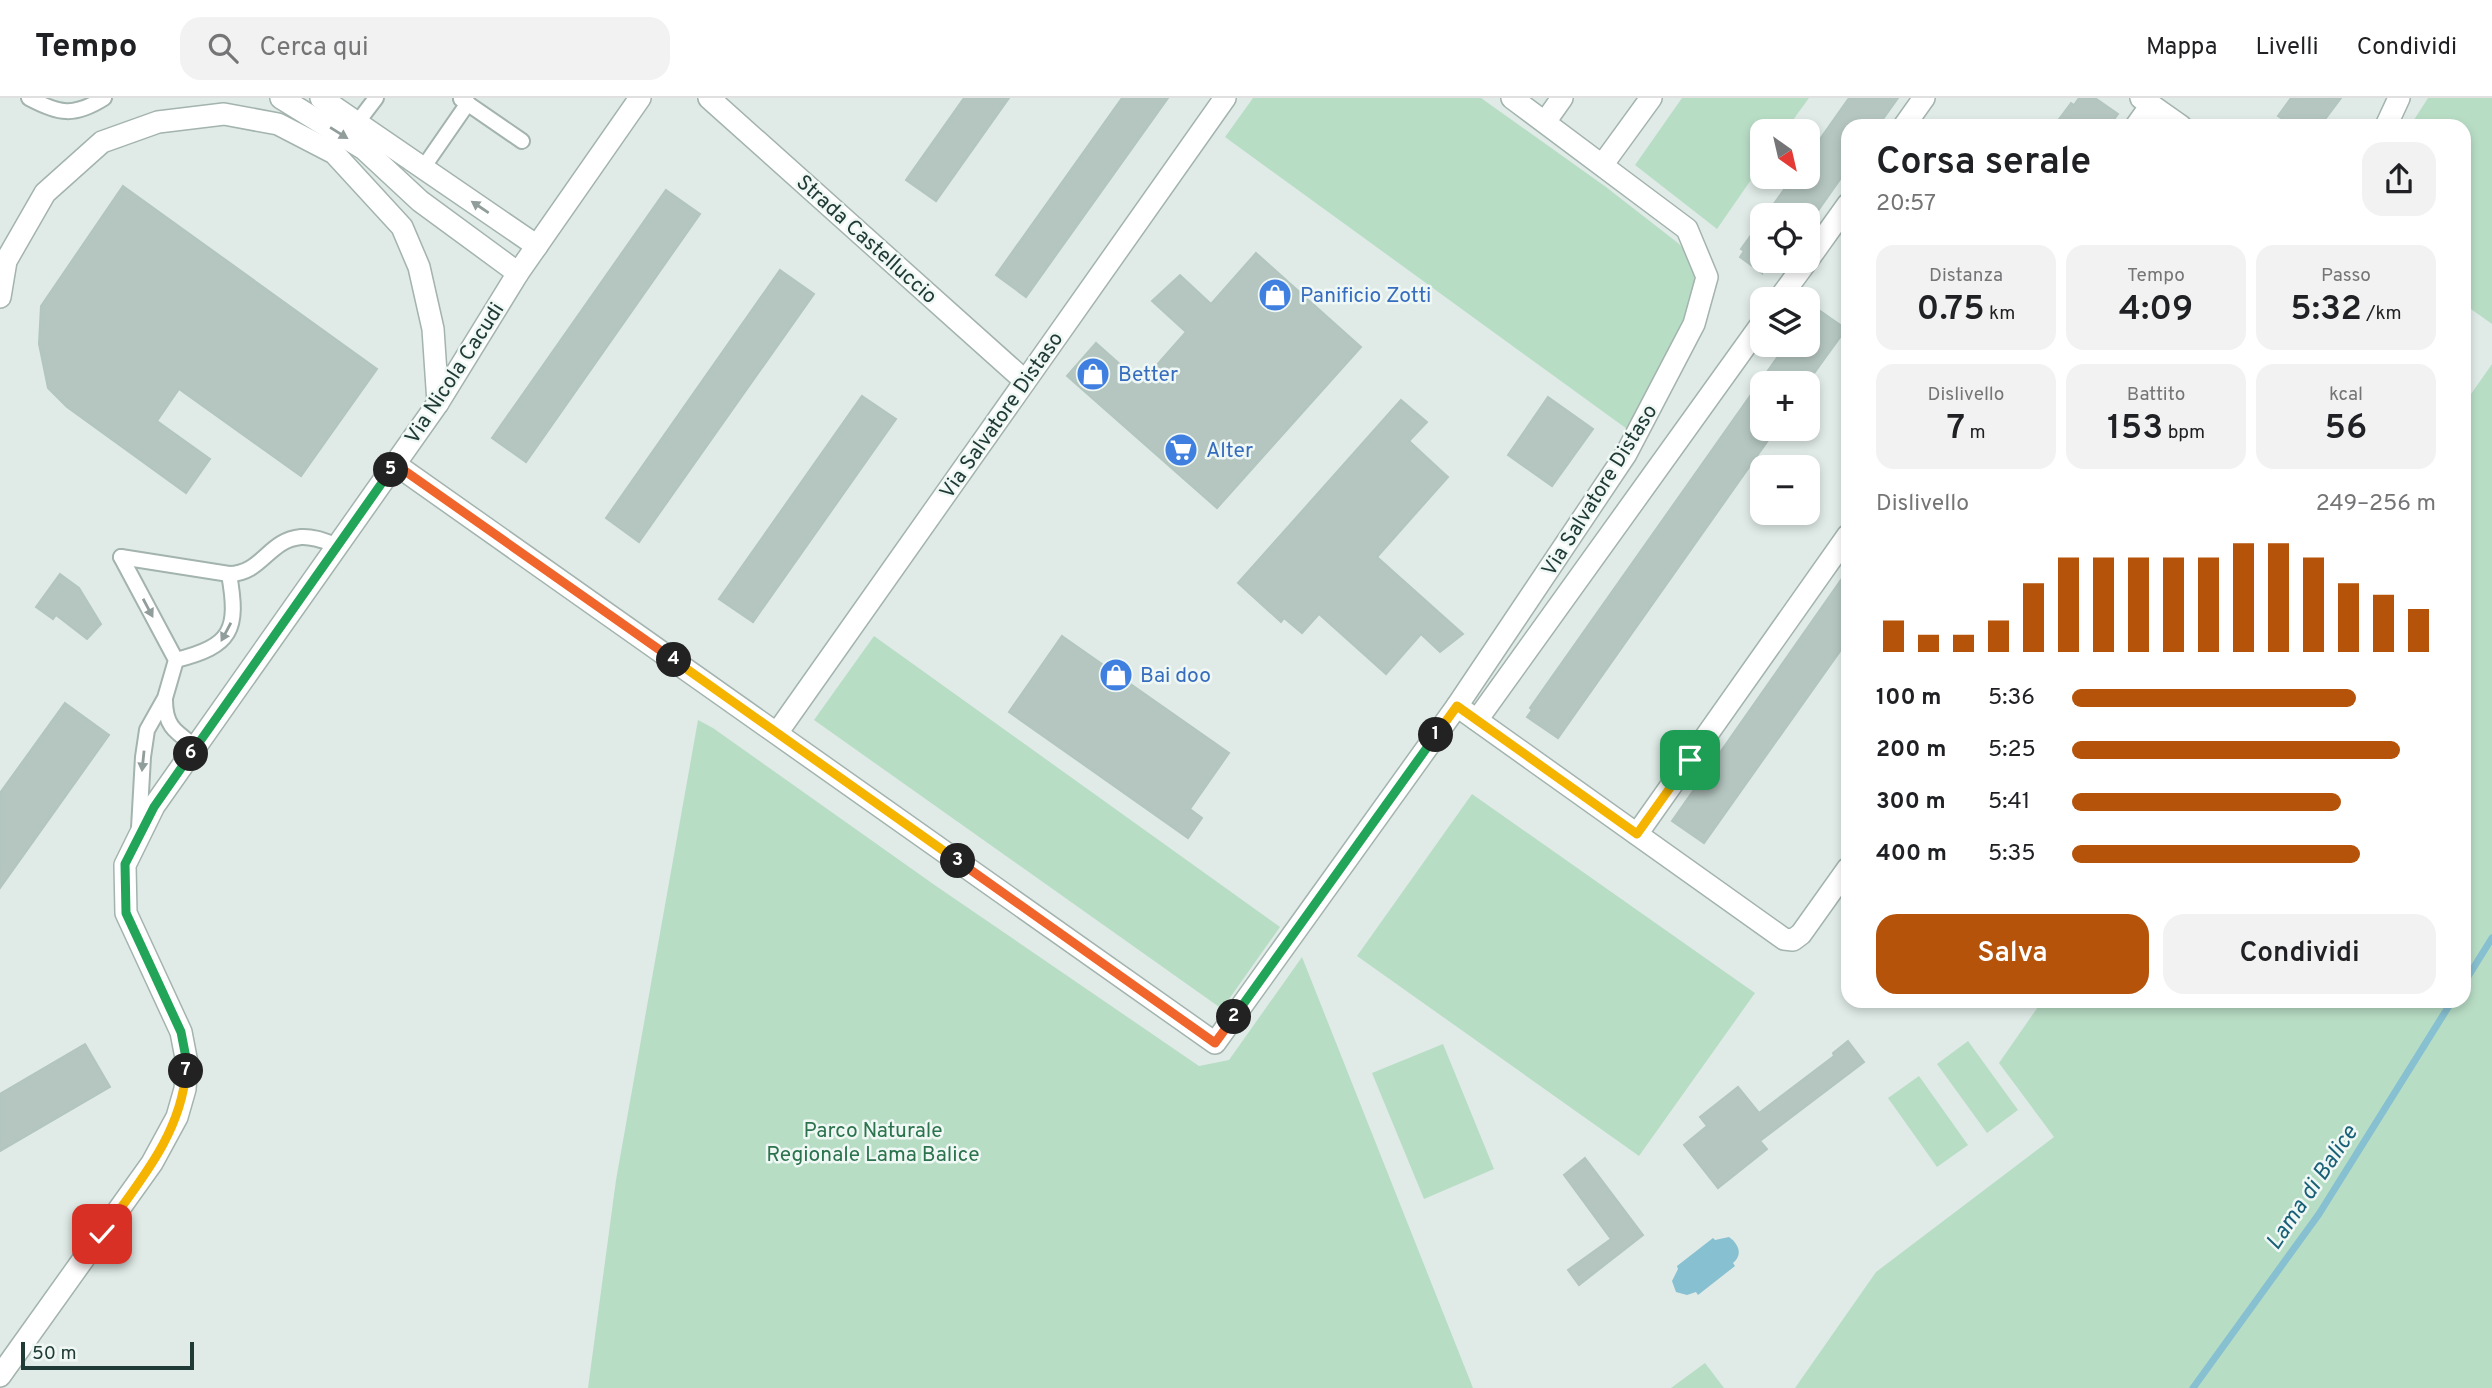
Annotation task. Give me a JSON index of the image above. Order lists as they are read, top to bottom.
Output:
{
  "streets": {
    "street": ["Strada Castelluccio", "Via Nicola Cacudi", "Via Salvatore Distaso"]
  },
  "crossings": [
    ["Strada Castelluccio", "Via Salvatore Distaso"]
  ],
  "water": ["Lama di Balice"],
  "parks": ["Parco Naturale Regionale Lama Balice"],
  "places": {
    "shop": ["Panificio Zotti", "Better", "Bai doo"],
    "supermarket": ["Alter"]
  },
  "scale_bar": "50 m",
  "north": "bottom right",
  "page": {
    "header": "Tempo",
    "search": "Cerca qui",
    "nav": ["Mappa", "Livelli", "Condividi"],
    "map_buttons": ["+", "−"],
    "heading": ["Corsa serale", "20:57"],
    "stats": [
      ["Distanza", "0.75 km"],
      ["Tempo", "4:09"],
      ["Passo", "5:32 /km"],
      ["Dislivello", "7 m"],
      ["Battito", "153 bpm"],
      ["kcal", "56"]
    ],
    "pins": [
      "5",
      "4",
      "1",
      "6",
      "3",
      "2",
      "7"
    ],
    "chart": ["Dislivello", "249–256 m"],
    "list": [
      {
        "name": "100 m",
        "note": "5:36"
      },
      {
        "name": "200 m",
        "note": "5:25"
      },
      {
        "name": "300 m",
        "note": "5:41"
      },
      {
        "name": "400 m",
        "note": "5:35"
      }
    ],
    "buttons": ["Salva", "Condividi"],
    "scale": "50 m"
  }
}
